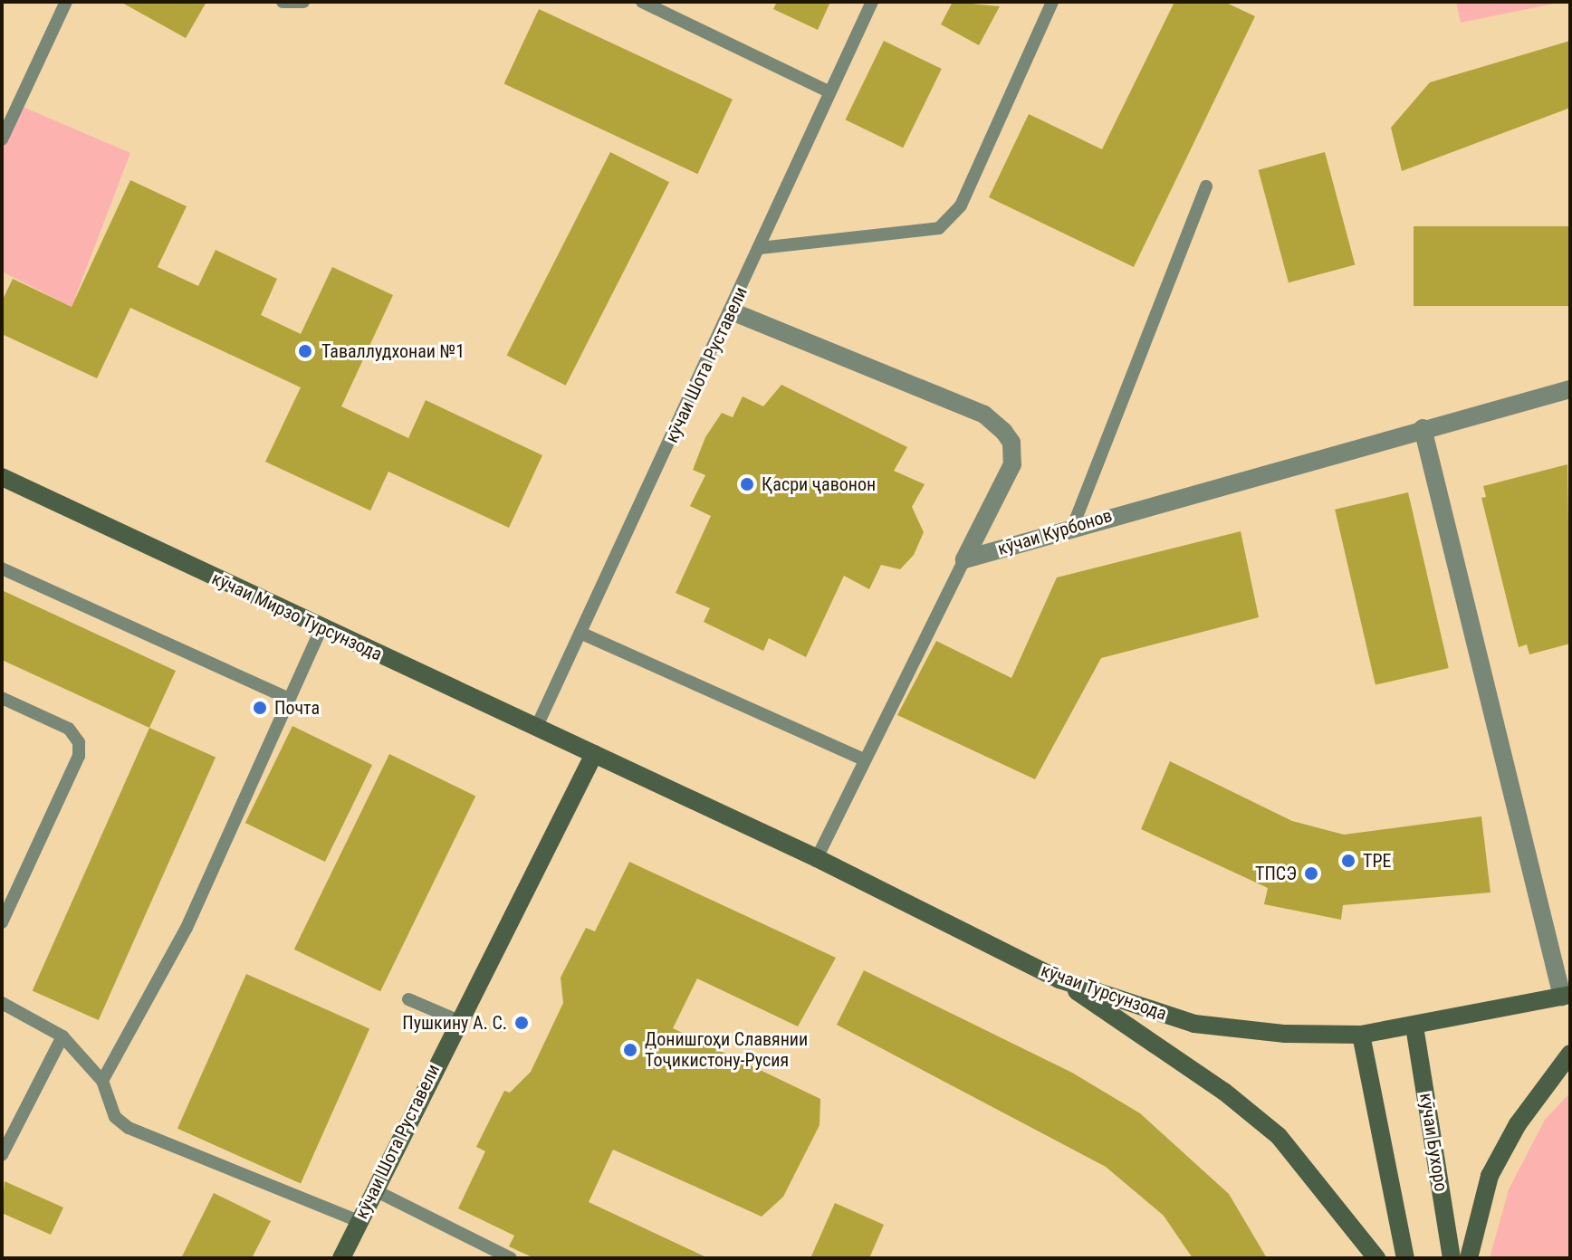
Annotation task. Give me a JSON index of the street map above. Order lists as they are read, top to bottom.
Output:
{
  "streets": {
    "street": [
      "кӯчаи Шота Руставели",
      "кӯчаи Курбонов",
      "кӯчаи Мирзо Турсунзода",
      "кӯчаи Турсунзода",
      "кӯчаи Бухоро"
    ]
  },
  "crossings": [
    ["кӯчаи Шота Руставели", "кӯчаи Курбонов"],
    ["кӯчаи Шота Руставели", "кӯчаи Мирзо Турсунзода"],
    ["кӯчаи Шота Руставели", "кӯчаи Турсунзода"],
    ["кӯчаи Мирзо Турсунзода", "кӯчаи Турсунзода"],
    ["кӯчаи Турсунзода", "кӯчаи Бухоро"]
  ],
  "places": [
    "Таваллудхонаи №1",
    "Қасри ҷавонон",
    "Почта",
    "TPE",
    "ТПСЭ",
    "Пушкину А. С.",
    "Донишгоҳи Славянии Тоҷикистону-Русия"
  ]
}
